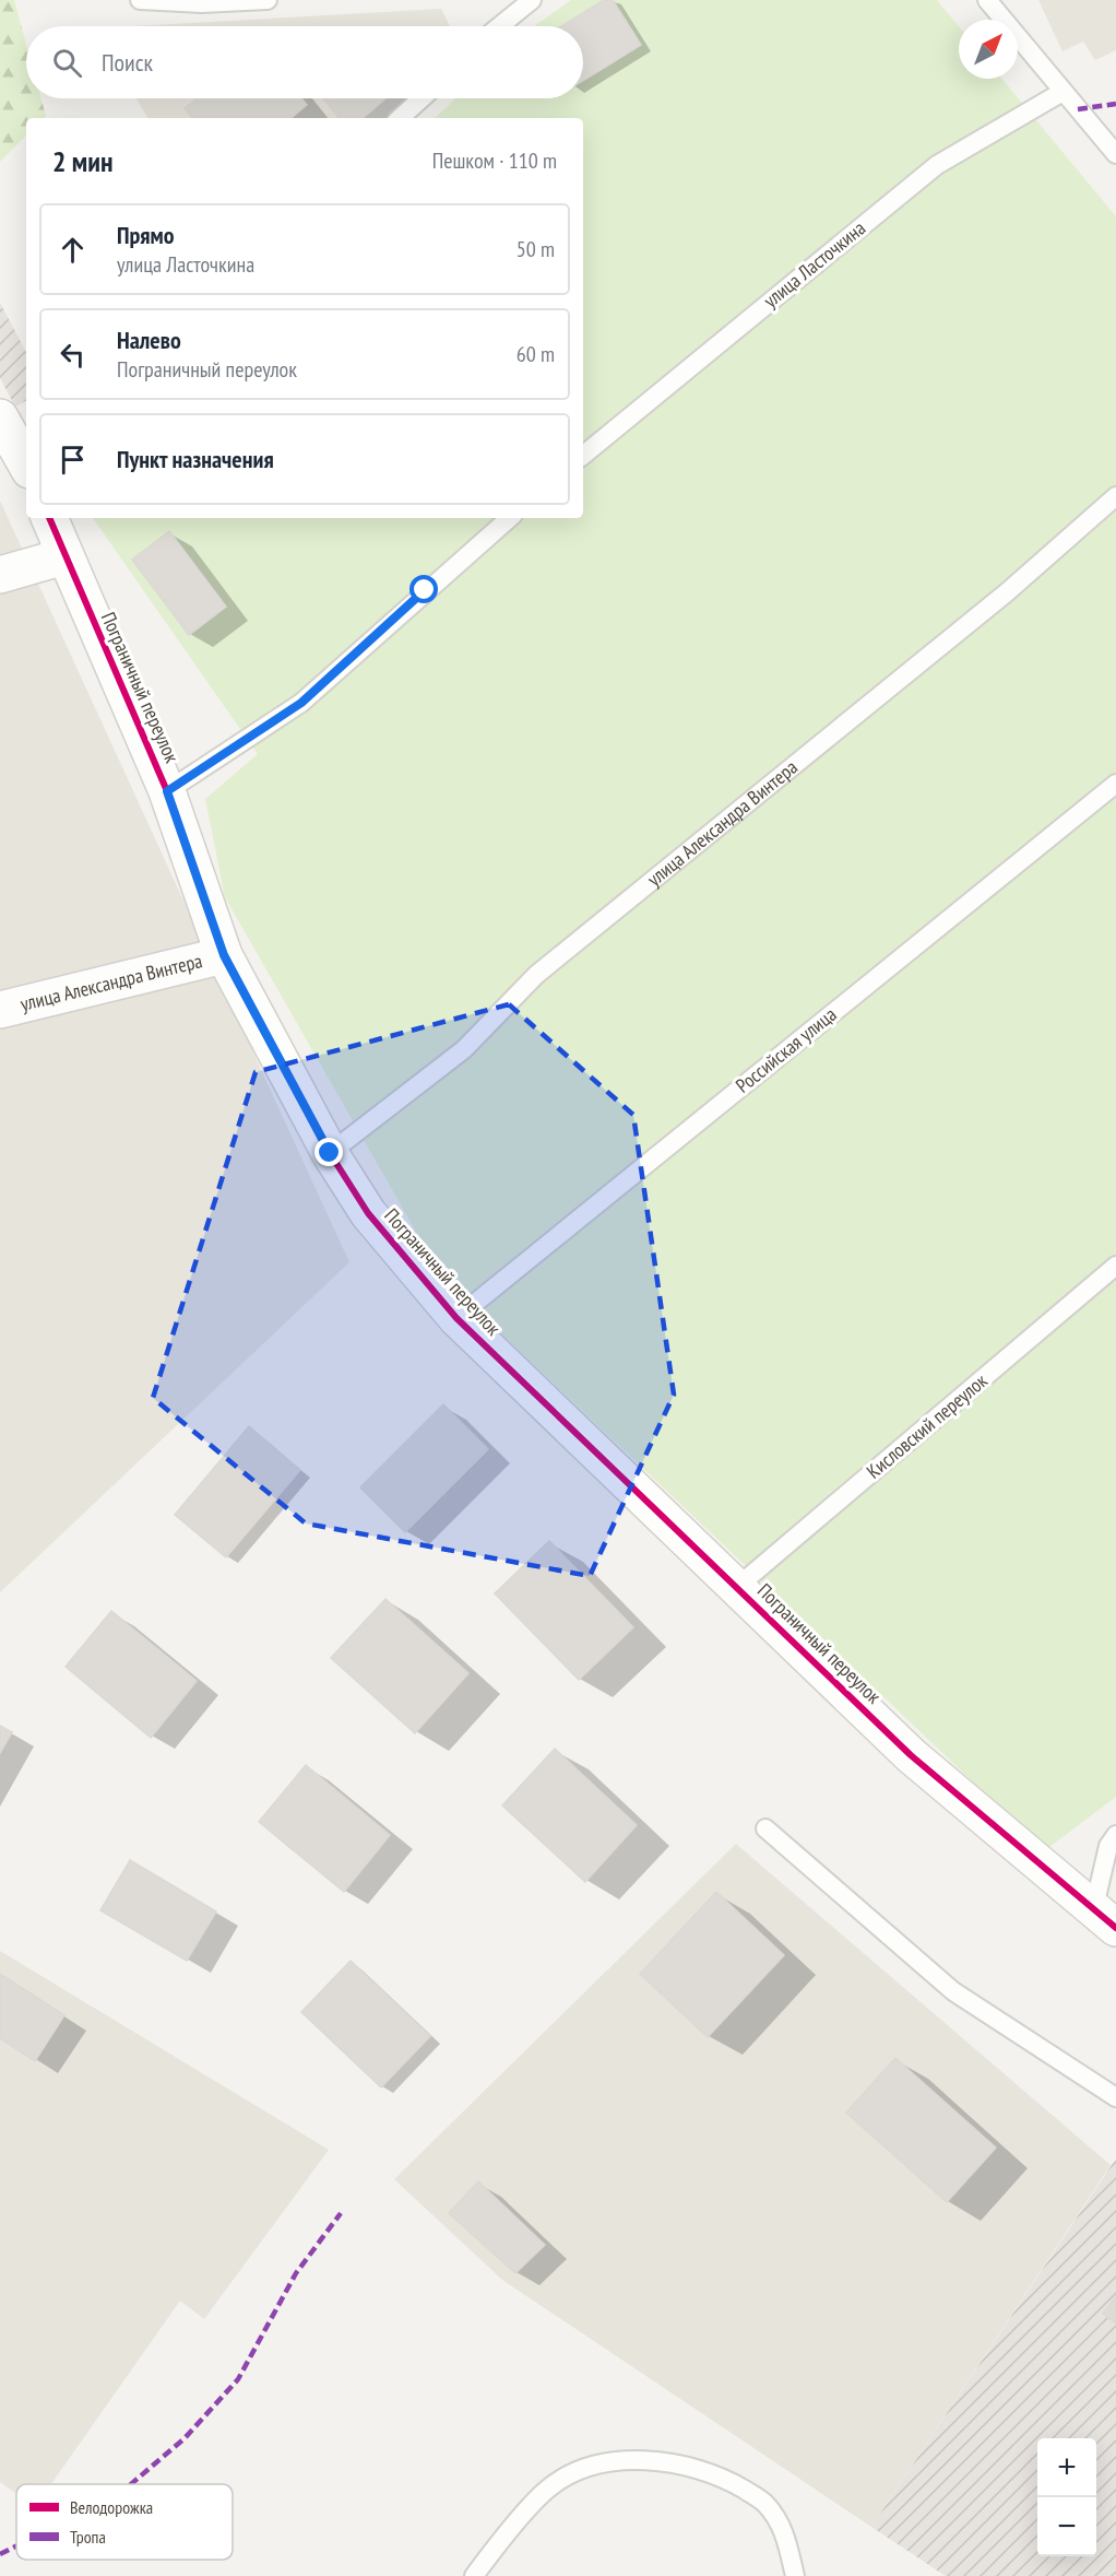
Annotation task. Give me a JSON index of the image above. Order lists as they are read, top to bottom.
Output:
{
  "streets": {
    "street": ["Пограничный переулок", "улица Александра Винтера"],
    "lane": ["улица Ласточкина", "Российская улица", "Кисловский переулок"]
  },
  "crossings": [
    ["Пограничный переулок", "улица Александра Винтера"],
    ["Пограничный переулок", "Российская улица"],
    ["Пограничный переулок", "Кисловский переулок"]
  ],
  "legend": ["Велодорожка", "Тропа"],
  "north": "top right",
  "page": {
    "search": "Поиск",
    "heading": ["2 мин", "Пешком · 110 m"],
    "list": [
      ["Прямо", "улица Ласточкина", "50 m"],
      ["Налево", "Пограничный переулок", "60 m"],
      "Пункт назначения"
    ],
    "map_buttons": ["+", "−"]
  }
}
